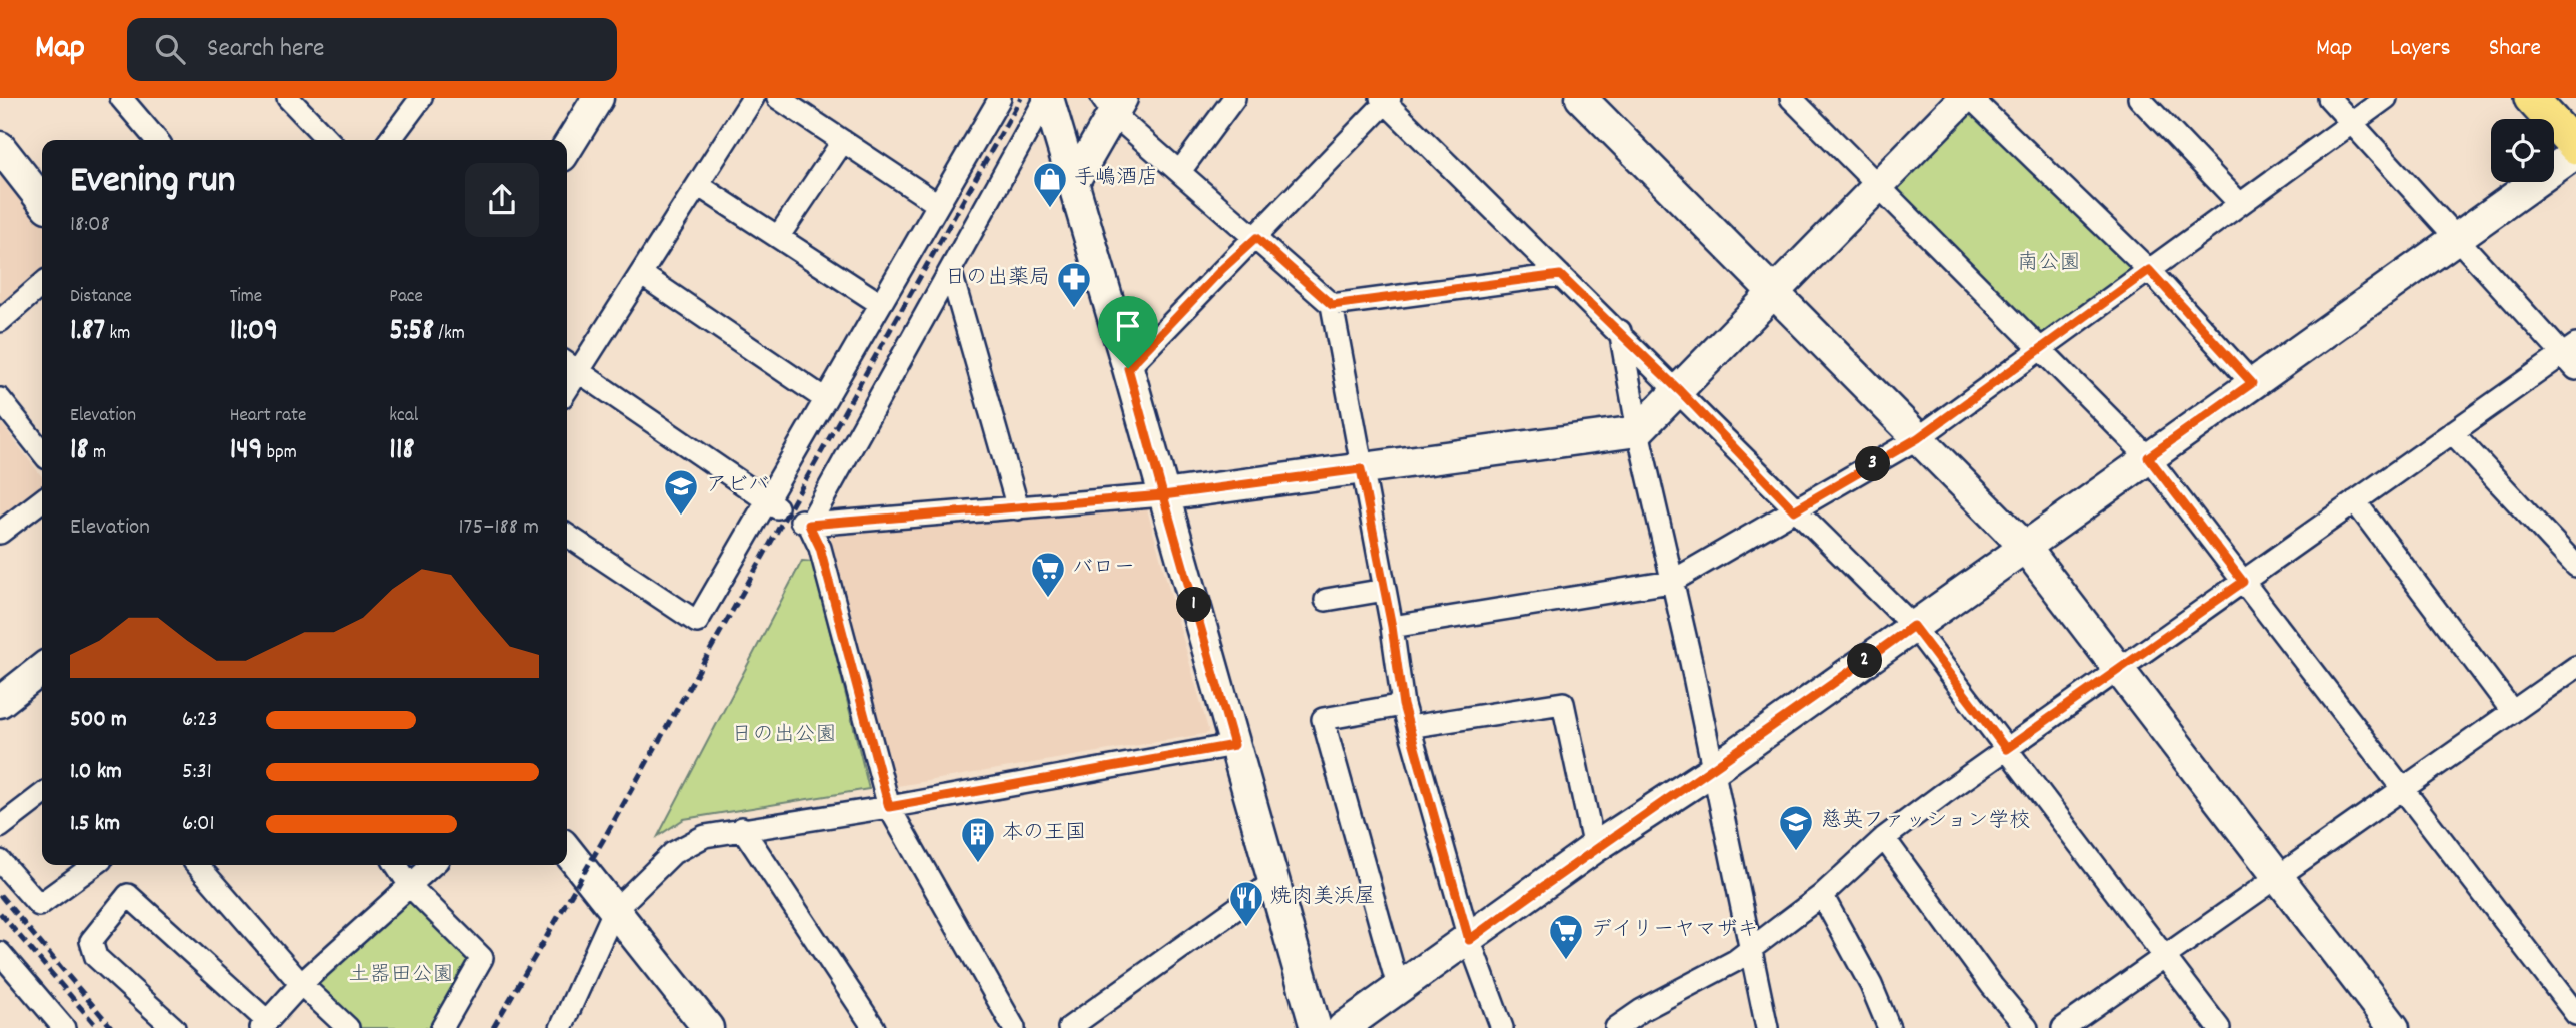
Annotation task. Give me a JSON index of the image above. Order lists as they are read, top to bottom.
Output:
{
  "parks": ["南公園", "日の出公園", "土器田公園"],
  "places": {
    "shop": ["手嶋酒店"],
    "pharmacy": ["日の出薬局"],
    "school or university": ["アビバ", "慈英ファッション学校"],
    "supermarket": ["バロー", "デイリーヤマザキ"],
    "building": ["本の王国"],
    "restaurant": ["焼肉美浜屋"]
  },
  "page": {
    "header": "Map",
    "search": "Search here",
    "nav": ["Map", "Layers", "Share"],
    "heading": ["Evening run", "18:08"],
    "stats": [
      ["Distance", "1.87 km"],
      ["Time", "11:09"],
      ["Pace", "5:58 /km"],
      ["Elevation", "18 m"],
      ["Heart rate", "149 bpm"],
      ["kcal", "118"]
    ],
    "pins": ["3", "1", "2"],
    "chart": ["Elevation", "175–188 m"],
    "list": [
      {
        "name": "500 m",
        "note": "6:23"
      },
      {
        "name": "1.0 km",
        "note": "5:31"
      },
      {
        "name": "1.5 km",
        "note": "6:01"
      }
    ]
  }
}
